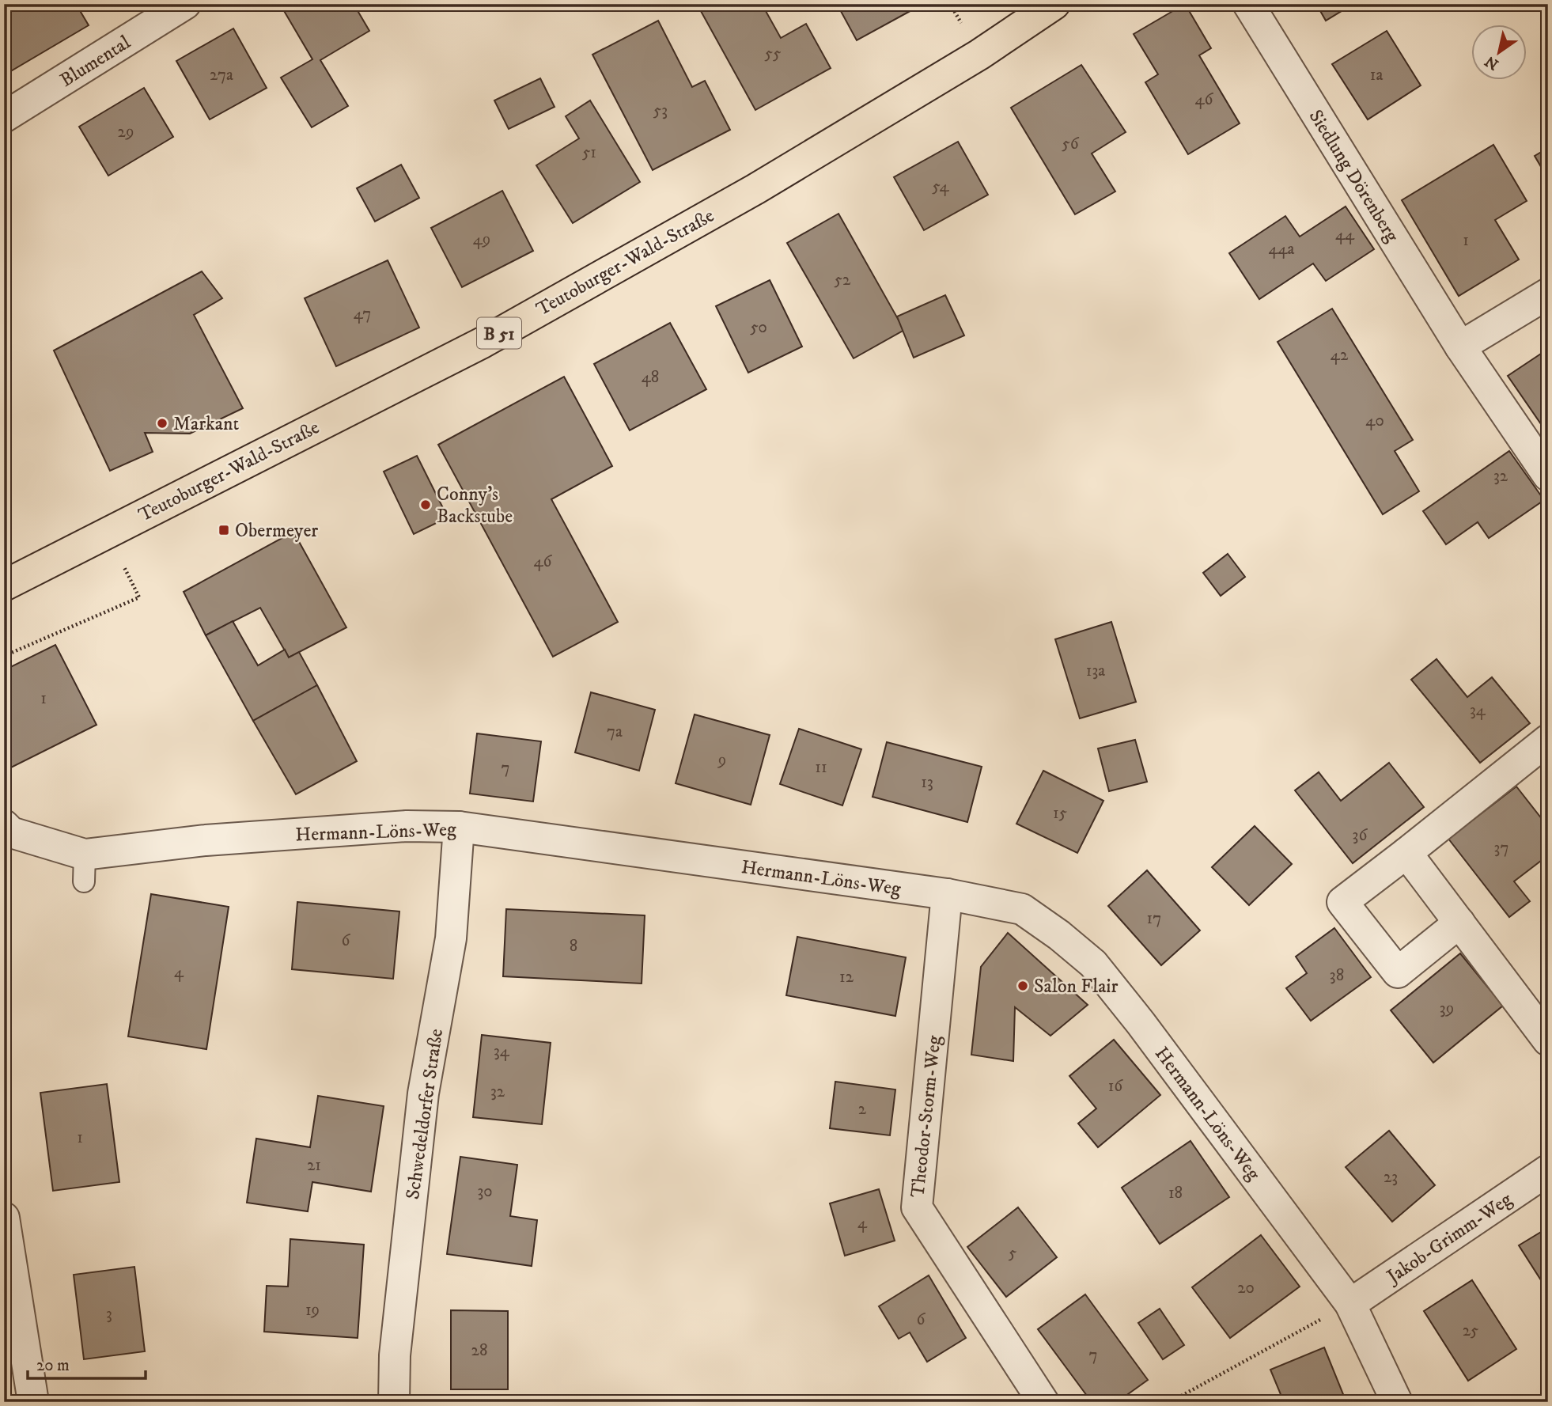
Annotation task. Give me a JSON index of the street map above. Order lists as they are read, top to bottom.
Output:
{
  "streets": {
    "main road": ["Teutoburger-Wald-Straße", "B 51"],
    "street": [
      "Blumental",
      "Siedlung Dörenberg",
      "Hermann-Löns-Weg",
      "Schwedeldorfer Straße",
      "Theodor-Storm-Weg",
      "Jakob-Grimm-Weg"
    ]
  },
  "crossings": [
    ["Hermann-Löns-Weg", "Schwedeldorfer Straße"],
    ["Hermann-Löns-Weg", "Theodor-Storm-Weg"],
    ["Hermann-Löns-Weg", "Jakob-Grimm-Weg"]
  ],
  "places": {
    "other": ["Markant", "Conny's Backstube", "Salon Flair"],
    "transit": ["Obermeyer"]
  },
  "house_numbers": [
    "55",
    "27a",
    "1a",
    "46",
    "53",
    "29",
    "56",
    "51",
    "54",
    "44",
    "49",
    "1",
    "44a",
    "52",
    "47",
    "50",
    "42",
    "48",
    "40",
    "32",
    "46",
    "13a",
    "1",
    "34",
    "7a",
    "9",
    "11",
    "7",
    "13",
    "15",
    "36",
    "37",
    "17",
    "6",
    "8",
    "4",
    "38",
    "12",
    "39",
    "34",
    "16",
    "32",
    "2",
    "1",
    "21",
    "23",
    "30",
    "18",
    "4",
    "5",
    "20",
    "19",
    "3",
    "6",
    "25",
    "28",
    "7"
  ],
  "scale_bar": "20 m",
  "north": "bottom left"
}
